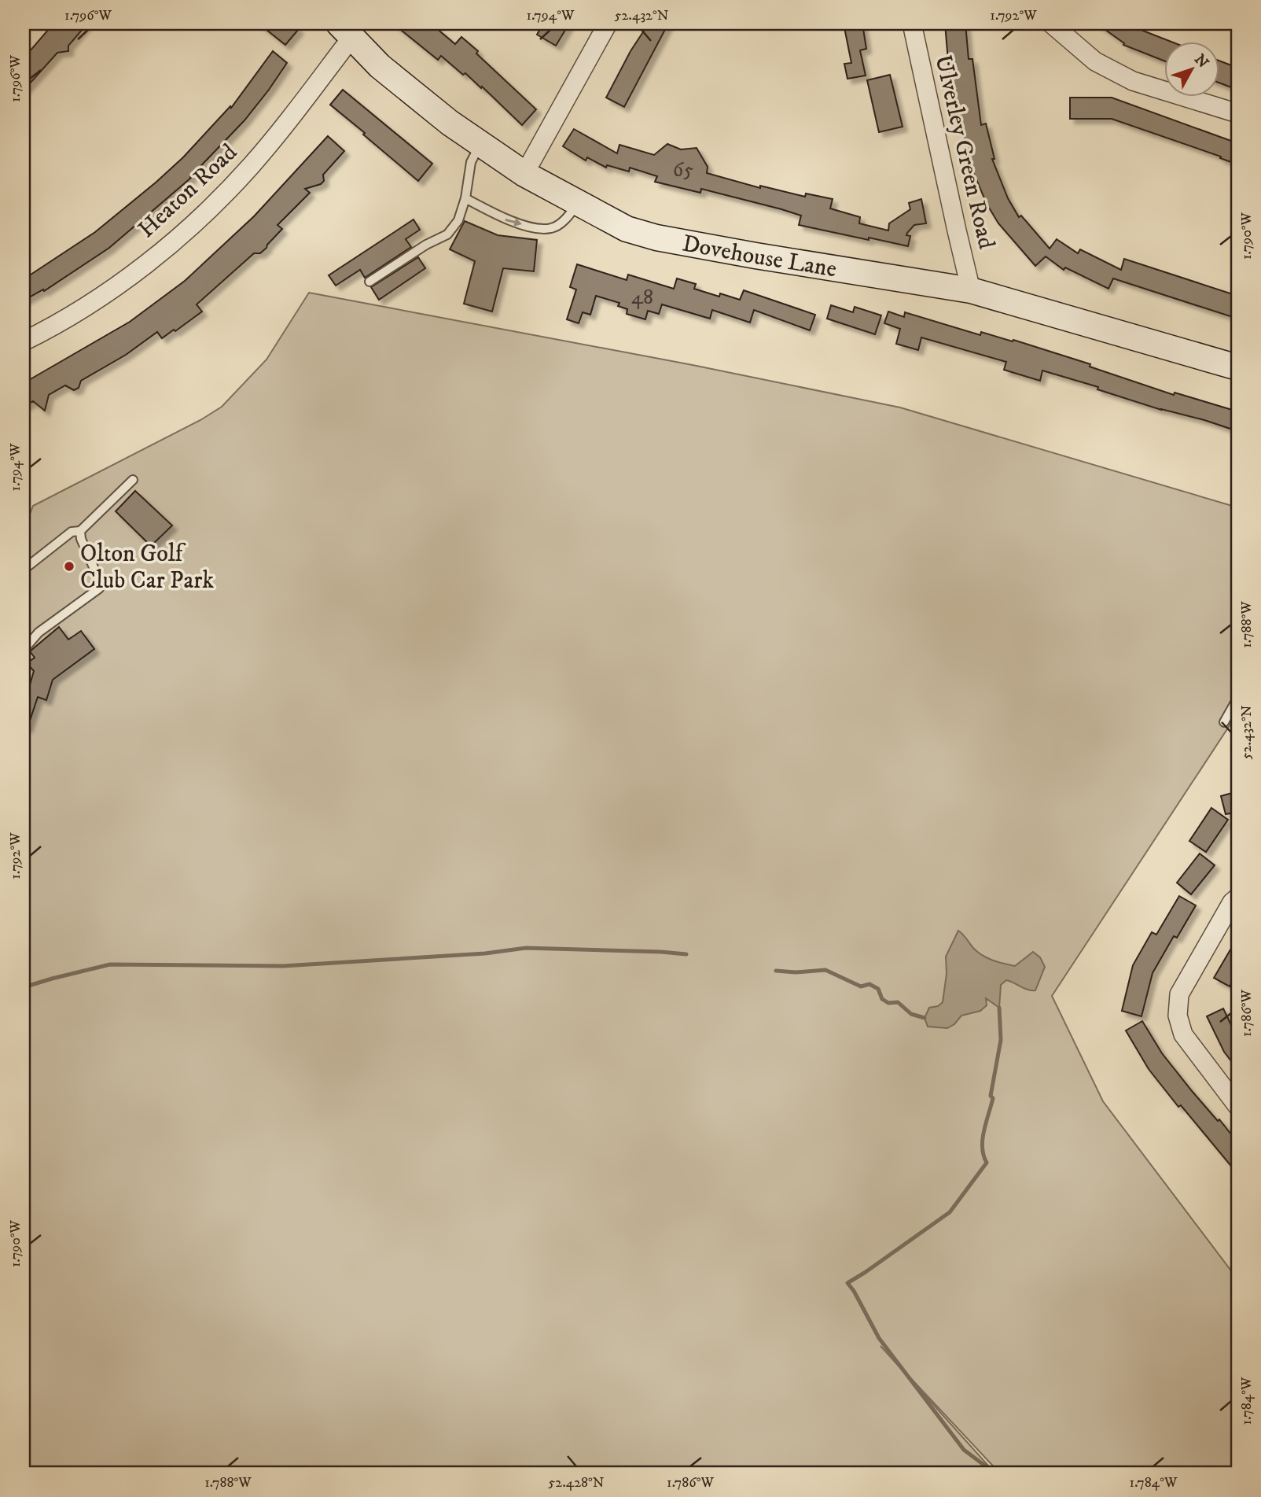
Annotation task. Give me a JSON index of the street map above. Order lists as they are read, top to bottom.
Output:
{
  "streets": {
    "street": ["Ulverley Green Road", "Heaton Road", "Dovehouse Lane"]
  },
  "crossings": [
    ["Ulverley Green Road", "Dovehouse Lane"],
    ["Heaton Road", "Dovehouse Lane"]
  ],
  "places": ["Olton Golf Club Car Park"],
  "house_numbers": ["65", "48"],
  "north": "top right",
  "coordinates": [
    "1.796°W",
    "1.794°W",
    "52.432°N",
    "1.792°W",
    "1.790°W",
    "1.788°W",
    "1.786°W",
    "1.784°W",
    "52.428°N"
  ]
}
